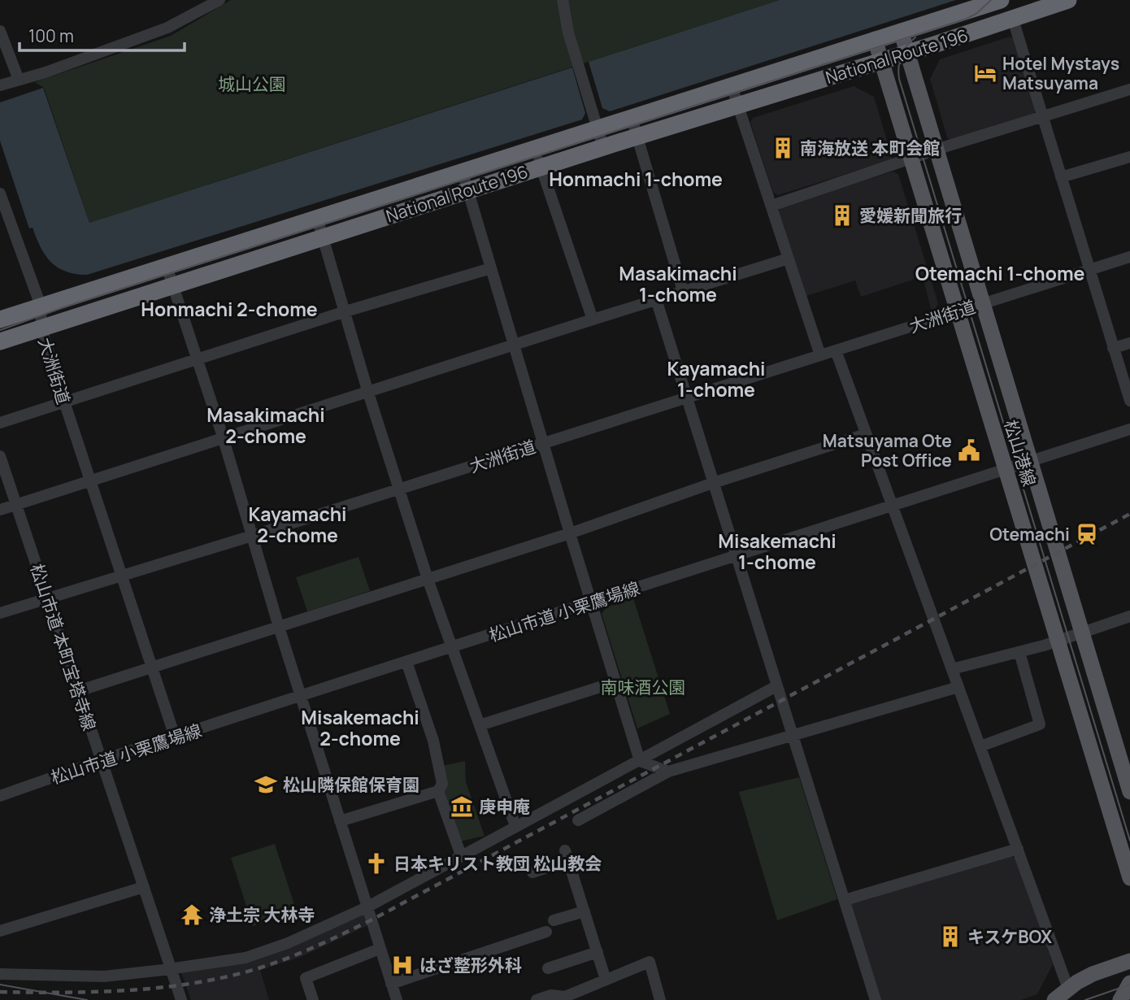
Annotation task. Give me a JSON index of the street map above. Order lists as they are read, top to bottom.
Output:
{
  "streets": {
    "highway": ["National Route 196"],
    "main road": ["松山港線"],
    "street": ["大洲街道", "松山市道 小栗鷹場線", "松山市道 本町宝塔寺線"]
  },
  "crossings": [
    ["National Route 196", "大洲街道"],
    ["National Route 196", "松山港線"],
    ["大洲街道", "松山港線"],
    ["松山港線", "松山市道 小栗鷹場線"],
    ["松山市道 小栗鷹場線", "松山市道 本町宝塔寺線"]
  ],
  "districts": [
    "Honmachi 1-chome",
    "Masakimachi 1-chome",
    "Otemachi 1-chome",
    "Honmachi 2-chome",
    "Kayamachi 1-chome",
    "Masakimachi 2-chome",
    "Kayamachi 2-chome",
    "Misakemachi 1-chome",
    "Misakemachi 2-chome"
  ],
  "parks": ["城山公園", "南味酒公園"],
  "places": {
    "hotel": ["Hotel Mystays Matsuyama"],
    "building": ["南海放送 本町会館", "愛媛新聞旅行", "キスケBOX"],
    "public building": ["Matsuyama Ote Post Office"],
    "station": ["Otemachi"],
    "school or university": ["松山隣保館保育園"],
    "museum": ["庚申庵"],
    "church": ["日本キリスト教団 松山教会"],
    "temple": ["浄土宗 大林寺"],
    "hospital": ["はざ整形外科"]
  },
  "scale_bar": "100 m"
}
